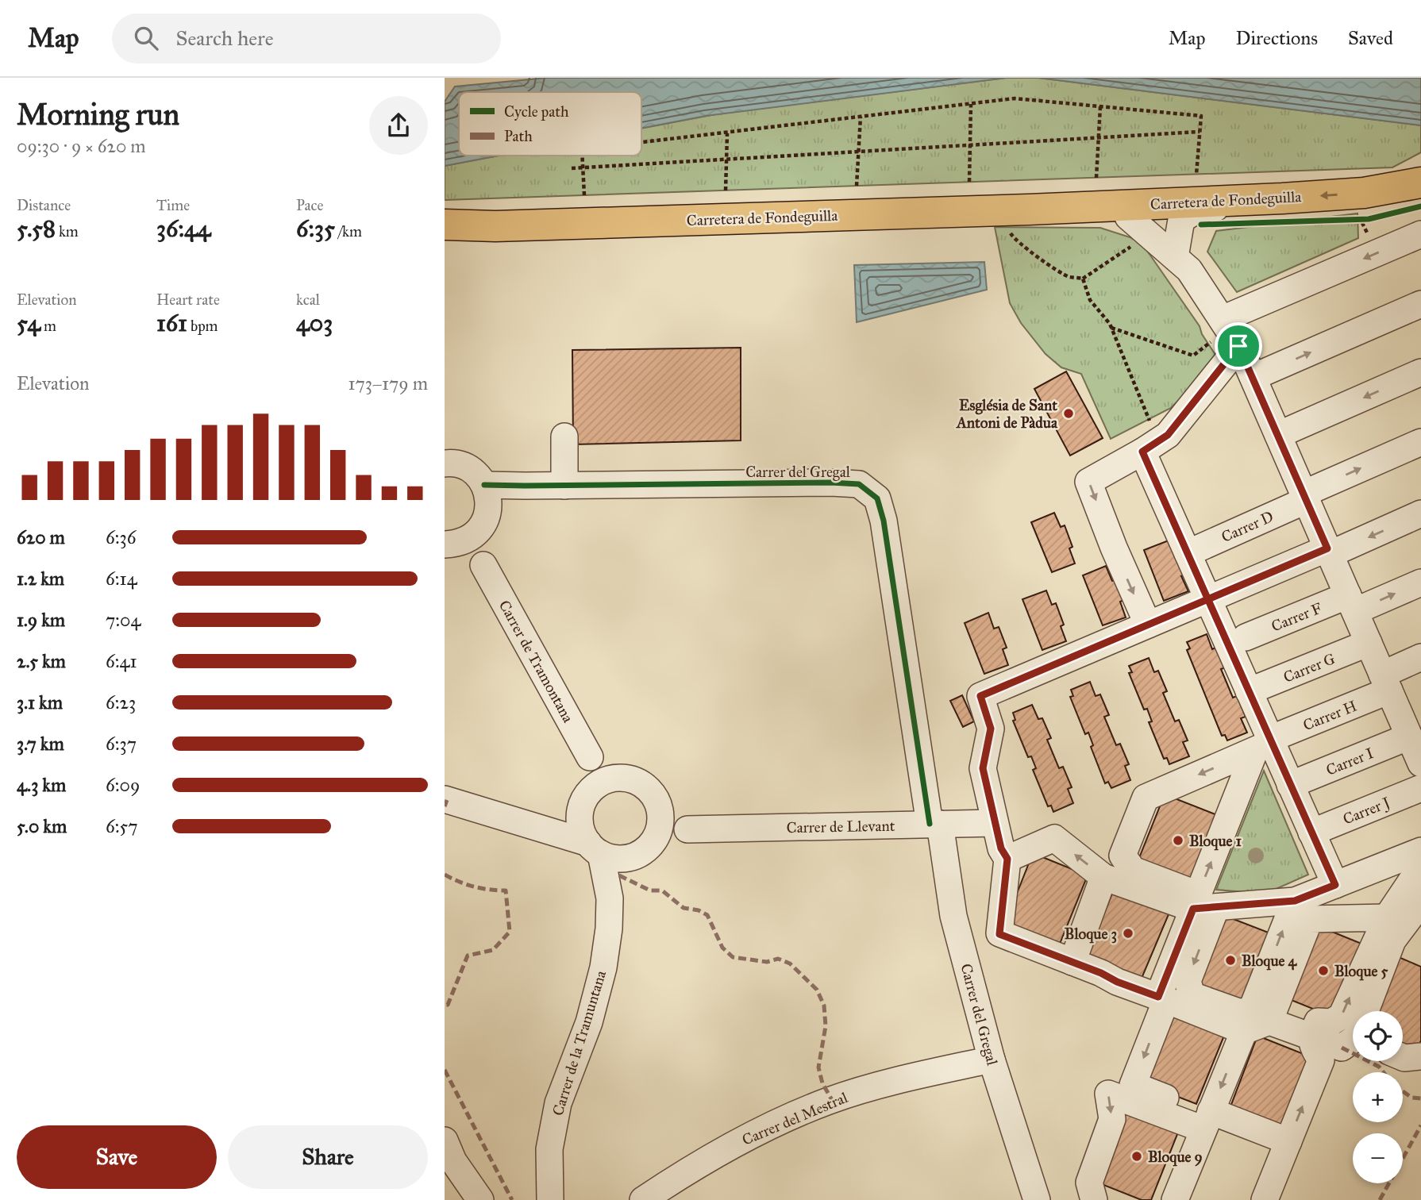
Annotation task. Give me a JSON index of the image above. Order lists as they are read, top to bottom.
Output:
{
  "streets": {
    "main road": ["Carretera de Fondeguilla"],
    "street": [
      "Carrer del Gregal",
      "Carrer D",
      "Carrer F",
      "Carrer de Tramontana",
      "Carrer G",
      "Carrer H",
      "Carrer I",
      "Carrer J",
      "Carrer de Llevant",
      "Carrer de la Tramuntana",
      "Carrer del Mestral"
    ]
  },
  "crossings": [
    ["Carrer del Gregal", "Carrer de Llevant"],
    ["Carrer del Gregal", "Carrer del Mestral"],
    ["Carrer de Tramontana", "Carrer de Llevant"],
    ["Carrer de Tramontana", "Carrer de la Tramuntana"],
    ["Carrer de Llevant", "Carrer de la Tramuntana"]
  ],
  "places": [
    "Església de Sant Antoni de Pàdua",
    "Bloque 1",
    "Bloque 3",
    "Bloque 4",
    "Bloque 5",
    "Bloque 9"
  ],
  "legend": ["Cycle path", "Path"],
  "page": {
    "header": "Map",
    "search": "Search here",
    "nav": ["Map", "Directions", "Saved"],
    "heading": ["Morning run", "09:30 · 9 × 620 m"],
    "stats": [
      ["Distance", "5.58 km"],
      ["Time", "36:44"],
      ["Pace", "6:35 /km"],
      ["Elevation", "54 m"],
      ["Heart rate", "161 bpm"],
      ["kcal", "403"]
    ],
    "chart": ["Elevation", "173–179 m"],
    "list": [
      {
        "name": "620 m",
        "note": "6:36"
      },
      {
        "name": "1.2 km",
        "note": "6:14"
      },
      {
        "name": "1.9 km",
        "note": "7:04"
      },
      {
        "name": "2.5 km",
        "note": "6:41"
      },
      {
        "name": "3.1 km",
        "note": "6:23"
      },
      {
        "name": "3.7 km",
        "note": "6:37"
      },
      {
        "name": "4.3 km",
        "note": "6:09"
      },
      {
        "name": "5.0 km",
        "note": "6:57"
      }
    ],
    "map_buttons": ["+", "−"],
    "buttons": ["Save", "Share"]
  }
}
